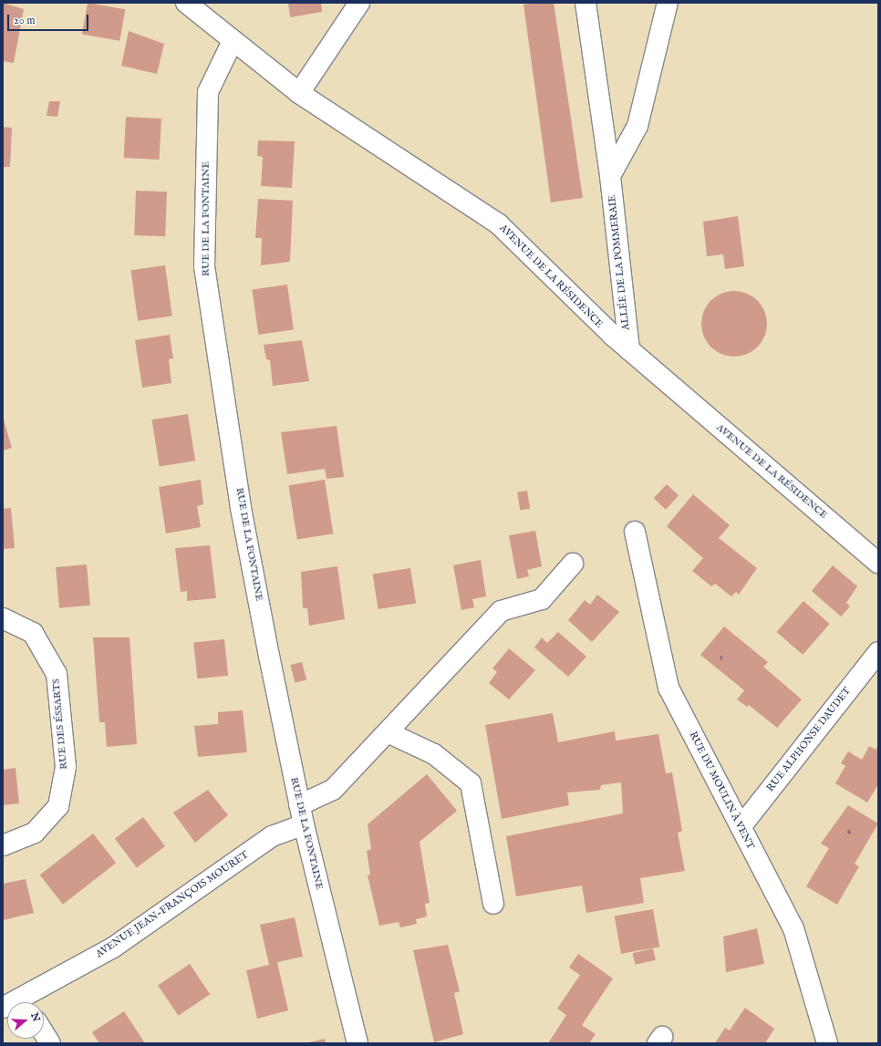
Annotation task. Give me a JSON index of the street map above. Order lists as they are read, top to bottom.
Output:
{
  "streets": {
    "street": [
      "RUE DE LA FONTAINE",
      "ALLÉE DE LA POMMERAIE",
      "AVENUE DE LA RÉSIDENCE",
      "RUE DES ÉSSARTS",
      "RUE ALPHONSE DAUDET",
      "RUE DU MOULIN À VENT",
      "AVENUE JEAN-FRANÇOIS MOURET"
    ]
  },
  "crossings": [
    ["RUE DE LA FONTAINE", "AVENUE DE LA RÉSIDENCE"],
    ["RUE DE LA FONTAINE", "AVENUE JEAN-FRANÇOIS MOURET"],
    ["ALLÉE DE LA POMMERAIE", "AVENUE DE LA RÉSIDENCE"],
    ["RUE ALPHONSE DAUDET", "RUE DU MOULIN À VENT"]
  ],
  "house_numbers": ["5", "4"],
  "scale_bar": "20 m",
  "north": "right"
}
